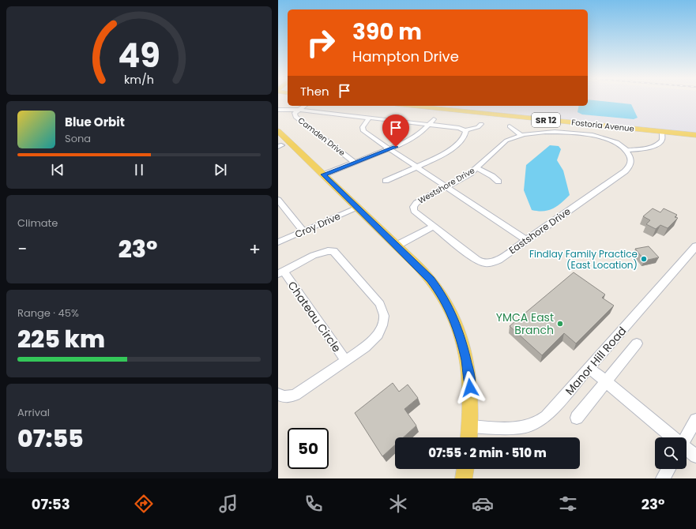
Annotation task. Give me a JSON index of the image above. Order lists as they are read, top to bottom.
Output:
{
  "streets": {
    "main road": ["SR 12", "Fostoria Avenue"],
    "street": [
      "Camden Drive",
      "Westshore Drive",
      "Croy Drive",
      "Eastshore Drive",
      "Chateau Circle",
      "Manor Hill Road"
    ]
  },
  "crossings": [
    ["Westshore Drive", "Eastshore Drive"]
  ],
  "places": ["Findlay Family Practice (East Location)", "YMCA East Branch"],
  "page": {
    "turn": ["390 m", "Hampton Drive"],
    "then": "Then",
    "song": ["Blue Orbit", "Sona"],
    "tile": [
      "Climate",
      ["Range · 45%", "225 km"],
      ["Arrival", "07:55"]
    ],
    "heat": ["−", "23°", "+"],
    "limit": "50",
    "trip": "07:55 · 2 min · 510 m",
    "tabs": ["07:53", "23°"],
    "gauge": ["49", "km/h"]
  }
}
